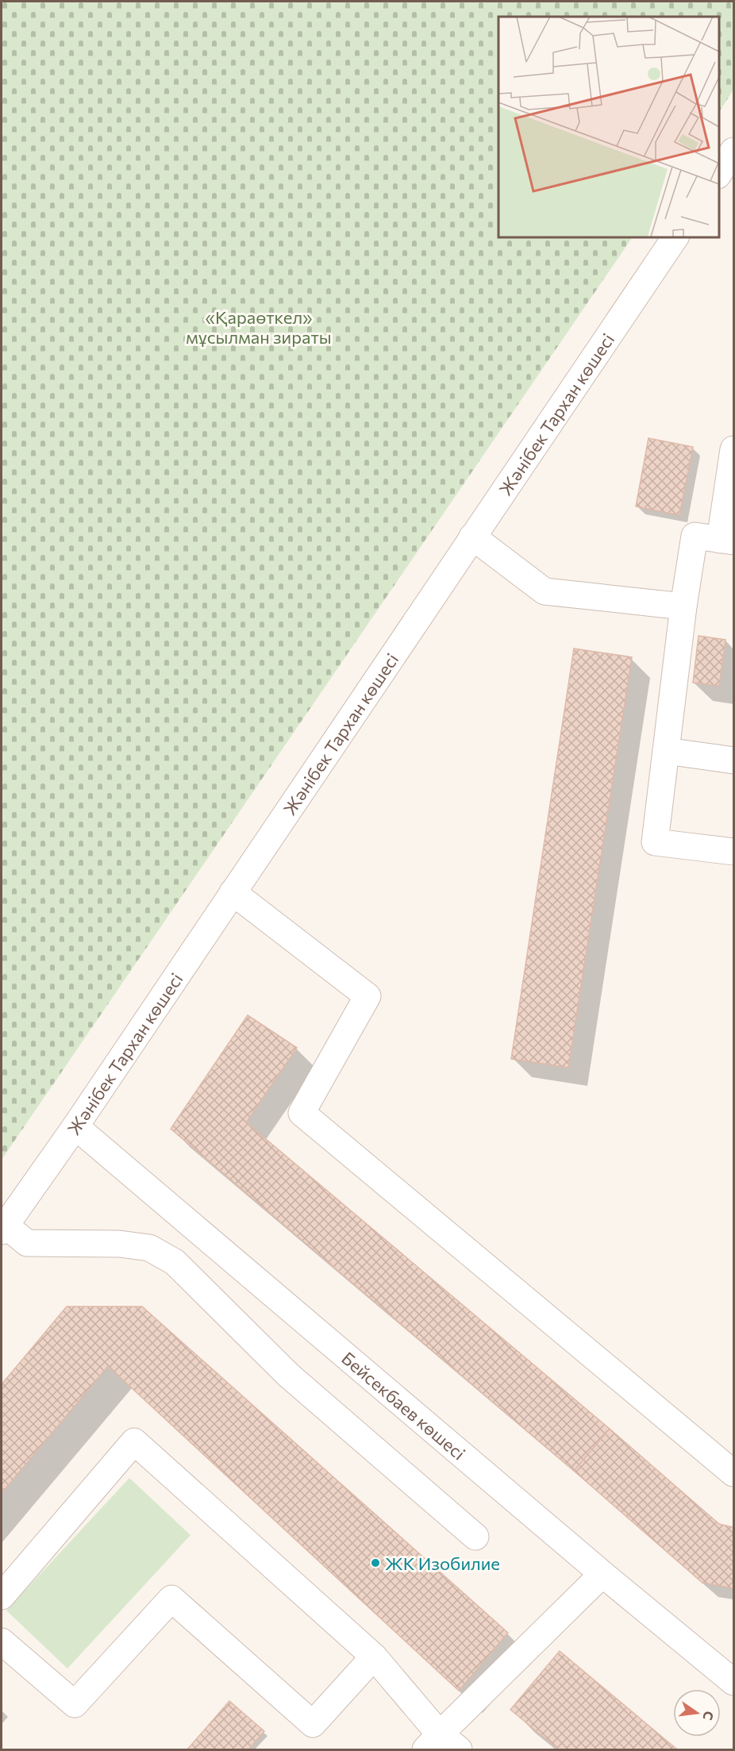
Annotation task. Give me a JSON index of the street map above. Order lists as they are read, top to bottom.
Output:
{
  "streets": {
    "street": ["Жәнібек Тархан көшесі", "Бейсекбаев көшесі"]
  },
  "crossings": [
    ["Жәнібек Тархан көшесі", "Бейсекбаев көшесі"]
  ],
  "parks": ["«Қараөткел» мұсылман зираты"],
  "places": ["ЖК Изобилие"],
  "north": "right"
}
